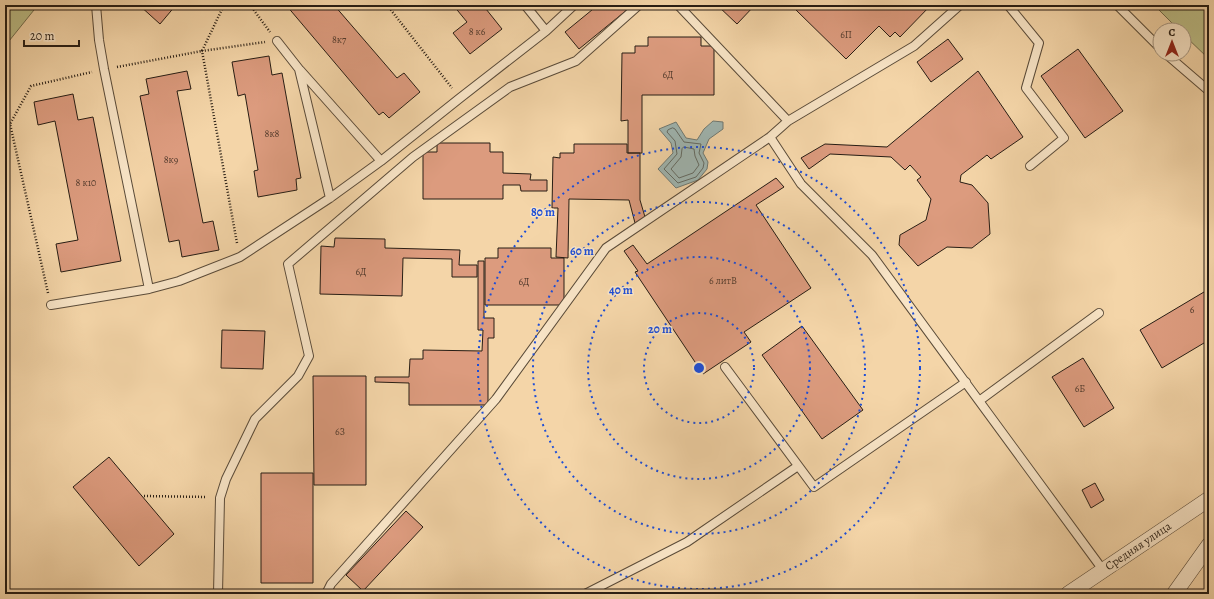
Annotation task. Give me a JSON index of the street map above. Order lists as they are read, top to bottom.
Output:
{
  "streets": {
    "street": ["Средняя улица"]
  },
  "house_numbers": [
    "8 к6",
    "6П",
    "8к7",
    "6Д",
    "8к8",
    "8к9",
    "8 к10",
    "6Д",
    "6 литВ",
    "6Д",
    "6",
    "6Б",
    "6З"
  ],
  "scale_bar": "20 m",
  "north": "top",
  "rings": [
    "80 m",
    "60 m",
    "40 m",
    "20 m"
  ]
}
